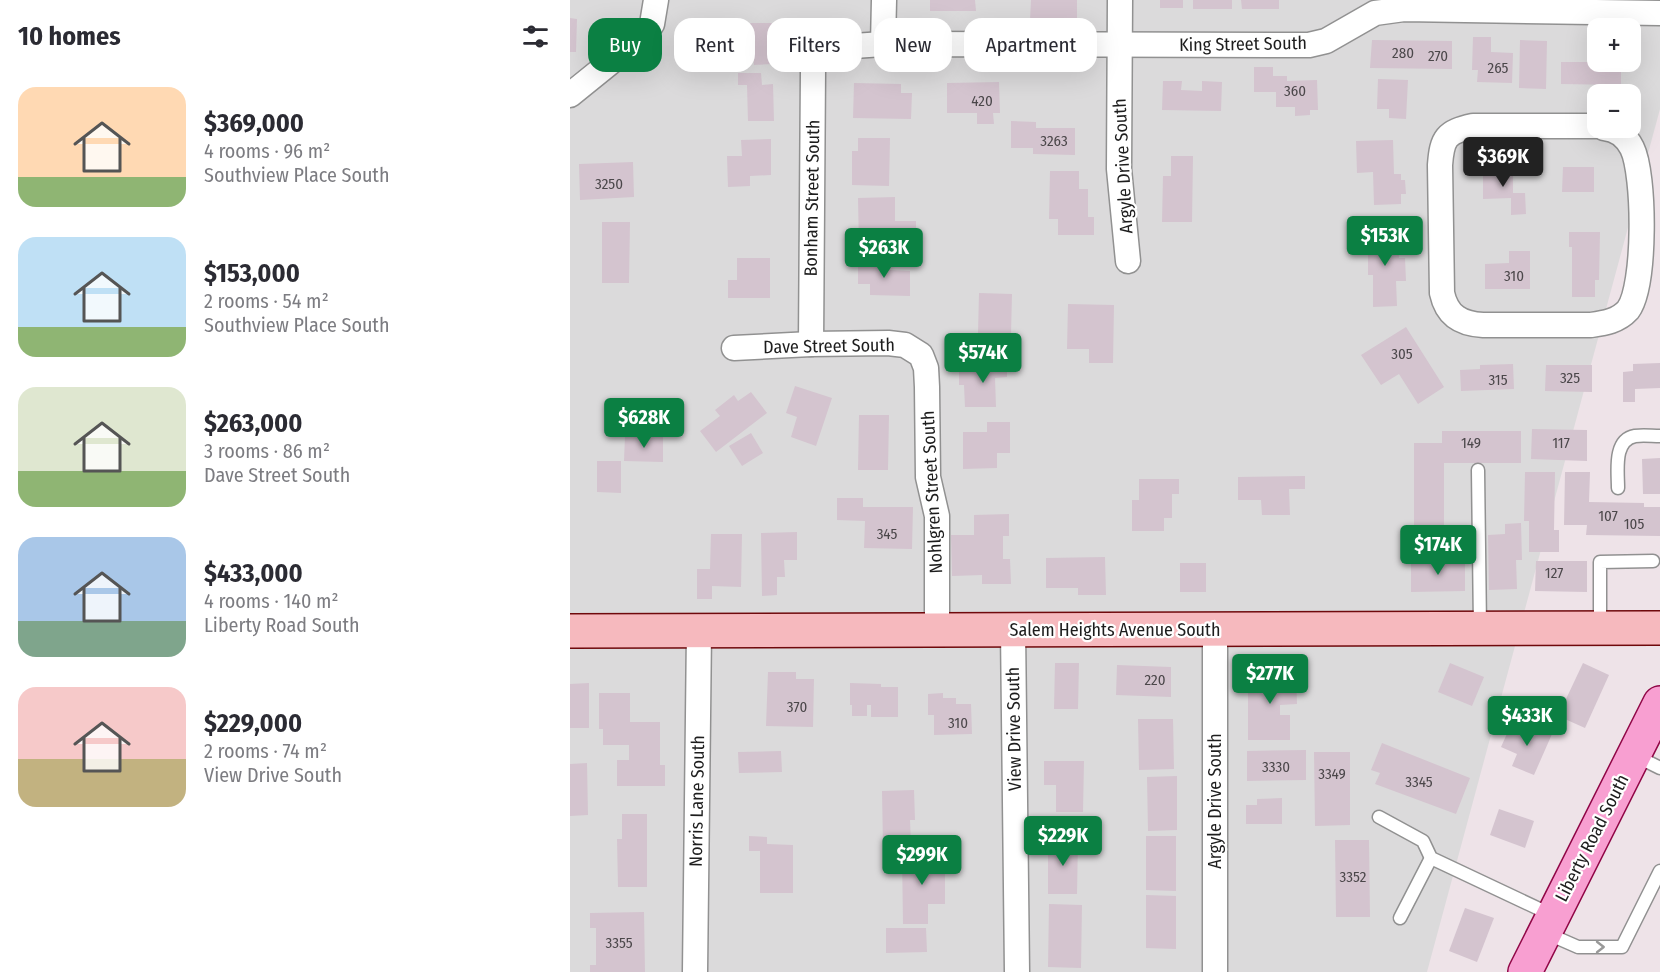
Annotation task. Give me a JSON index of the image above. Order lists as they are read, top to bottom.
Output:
{
  "streets": {
    "main road": ["Liberty Road South"],
    "street": [
      "King Street South",
      "Argyle Drive South",
      "Bonham Street South",
      "Dave Street South",
      "Nohlgren Street South",
      "Salem Heights Avenue South",
      "View Drive South",
      "Norris Lane South"
    ]
  },
  "crossings": [
    ["King Street South", "Argyle Drive South"],
    ["Argyle Drive South", "Salem Heights Avenue South"],
    ["Bonham Street South", "Dave Street South"],
    ["Dave Street South", "Nohlgren Street South"],
    ["Nohlgren Street South", "Salem Heights Avenue South"],
    ["Salem Heights Avenue South", "View Drive South"],
    ["Salem Heights Avenue South", "Norris Lane South"]
  ],
  "house_numbers": [
    "280",
    "270",
    "265",
    "360",
    "420",
    "3263",
    "3250",
    "310",
    "305",
    "325",
    "315",
    "149",
    "117",
    "107",
    "105",
    "345",
    "127",
    "220",
    "370",
    "310",
    "3330",
    "3349",
    "3345",
    "3352",
    "3355"
  ],
  "page": {
    "heading": "10 homes",
    "map_buttons": ["+", "−"],
    "chip": [
      "Buy",
      "Rent",
      "Filters",
      "New",
      "Apartment"
    ],
    "list": [
      {
        "name": "$369,000",
        "note": "4 rooms · 96 m² · Southview Place South"
      },
      {
        "name": "$153,000",
        "note": "2 rooms · 54 m² · Southview Place South"
      },
      {
        "name": "$263,000",
        "note": "3 rooms · 86 m² · Dave Street South"
      },
      {
        "name": "$433,000",
        "note": "4 rooms · 140 m² · Liberty Road South"
      },
      {
        "name": "$229,000",
        "note": "2 rooms · 74 m² · View Drive South"
      }
    ],
    "price": [
      "$369K",
      "$153K",
      "$263K",
      "$574K",
      "$628K",
      "$174K",
      "$277K",
      "$433K",
      "$229K",
      "$299K"
    ]
  }
}
